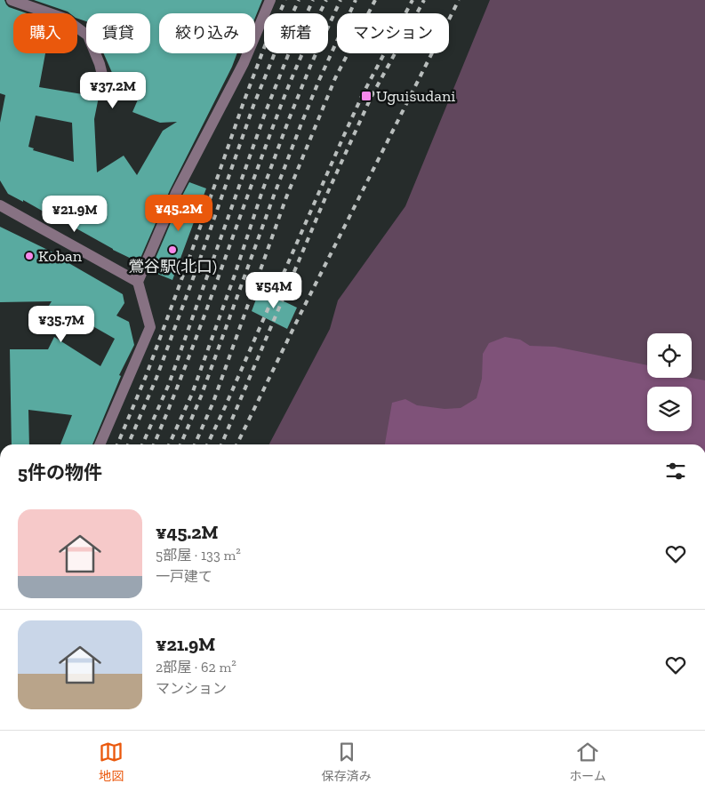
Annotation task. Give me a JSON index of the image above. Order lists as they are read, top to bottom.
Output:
{
  "places": {
    "transit": ["Uguisudani"],
    "other": ["鶯谷駅(北口)", "Koban"]
  },
  "page": {
    "chip": [
      "購入",
      "賃貸",
      "絞り込み",
      "新着",
      "マンション"
    ],
    "price": [
      "¥37.2M",
      "¥45.2M",
      "¥21.9M",
      "¥54M",
      "¥35.7M"
    ],
    "heading": "5件の物件",
    "list": [
      {
        "name": "¥45.2M",
        "note": "5部屋 · 133 m² · 一戸建て"
      },
      {
        "name": "¥21.9M",
        "note": "2部屋 · 62 m² · マンション"
      }
    ],
    "tabs": ["地図", "保存済み", "ホーム"]
  }
}
